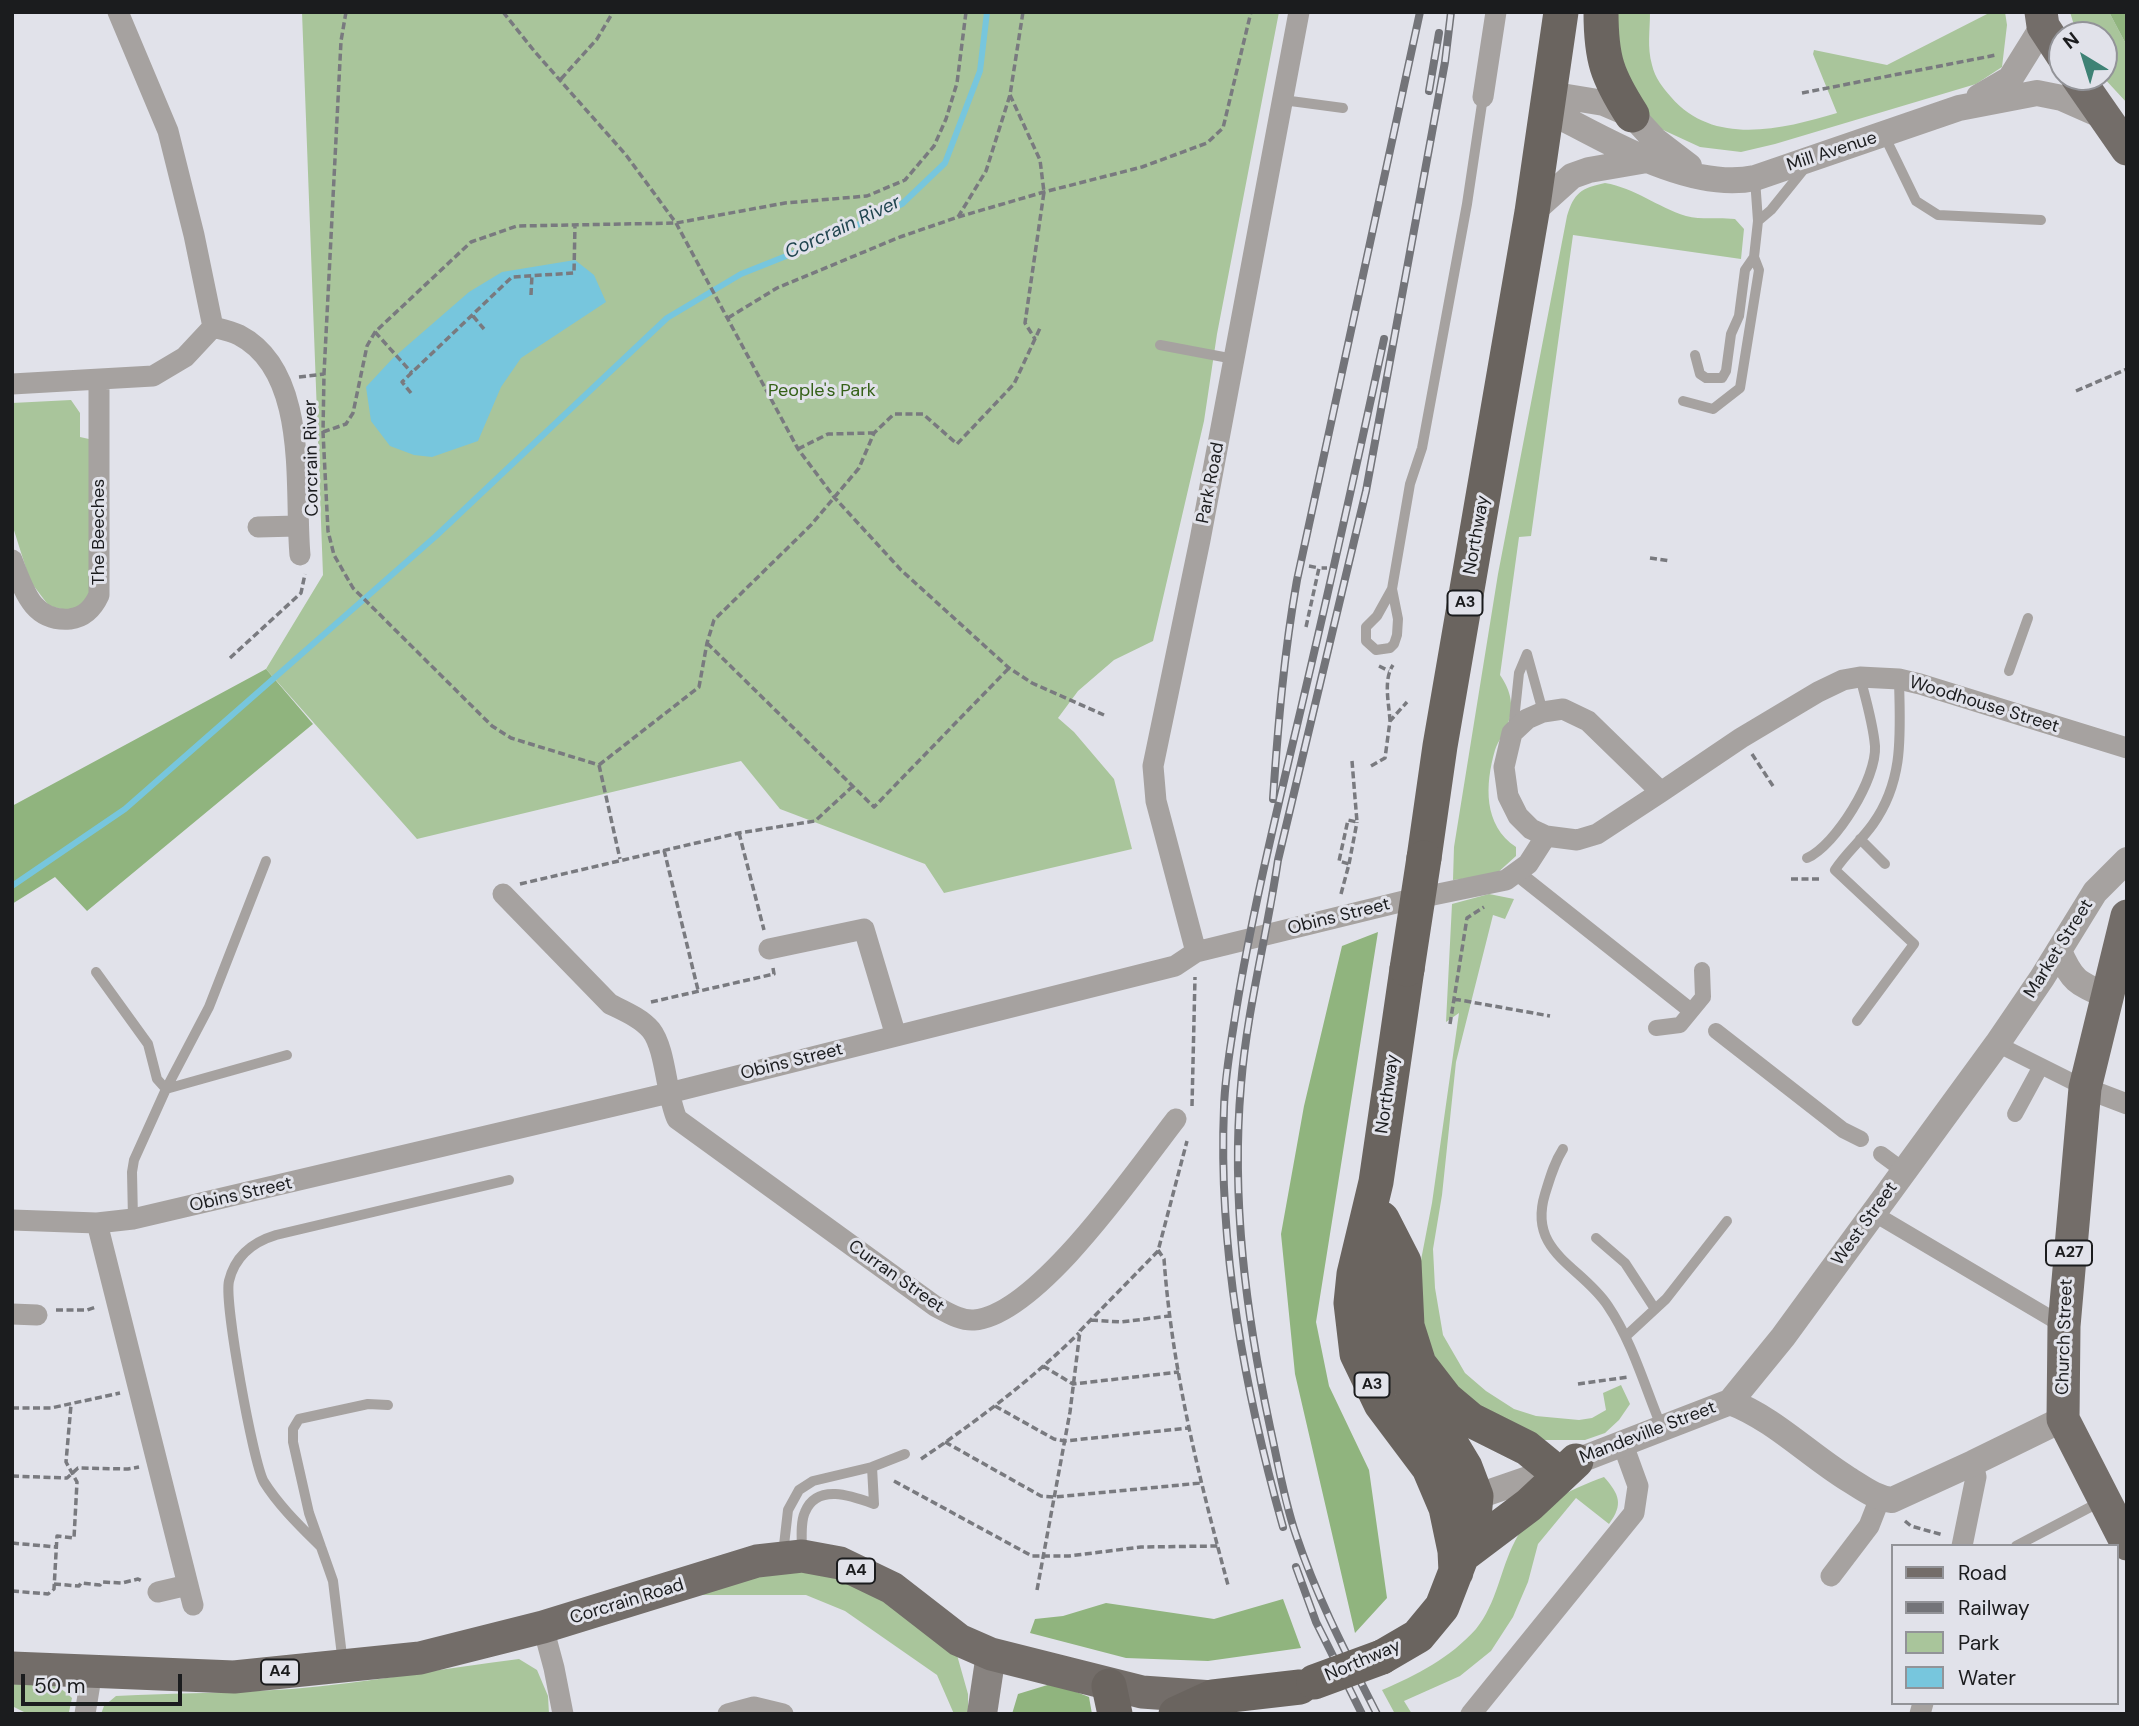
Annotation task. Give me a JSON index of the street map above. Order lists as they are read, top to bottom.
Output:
{
  "streets": {
    "highway": ["Northway", "A3"],
    "main road": [
      "A27",
      "Church Street",
      "A4",
      "Corcrain Road"
    ],
    "street": [
      "Mill Avenue",
      "Park Road",
      "The Beeches",
      "Woodhouse Street",
      "Obins Street",
      "Market Street",
      "West Street",
      "Curran Street",
      "Mandeville Street"
    ],
    "path": ["Corcrain River"]
  },
  "crossings": [
    ["Mill Avenue", "Northway"],
    ["Park Road", "Obins Street"],
    ["Northway", "Mandeville Street"],
    ["Northway", "Corcrain Road"],
    ["Woodhouse Street", "Obins Street"],
    ["Obins Street", "Curran Street"],
    ["Market Street", "West Street"],
    ["West Street", "Mandeville Street"],
    ["A27", "Church Street"]
  ],
  "water": ["Corcrain River"],
  "parks": ["People's Park"],
  "legend": [
    "Road",
    "Railway",
    "Park",
    "Water"
  ],
  "scale_bar": "50 m",
  "north": "top left"
}
